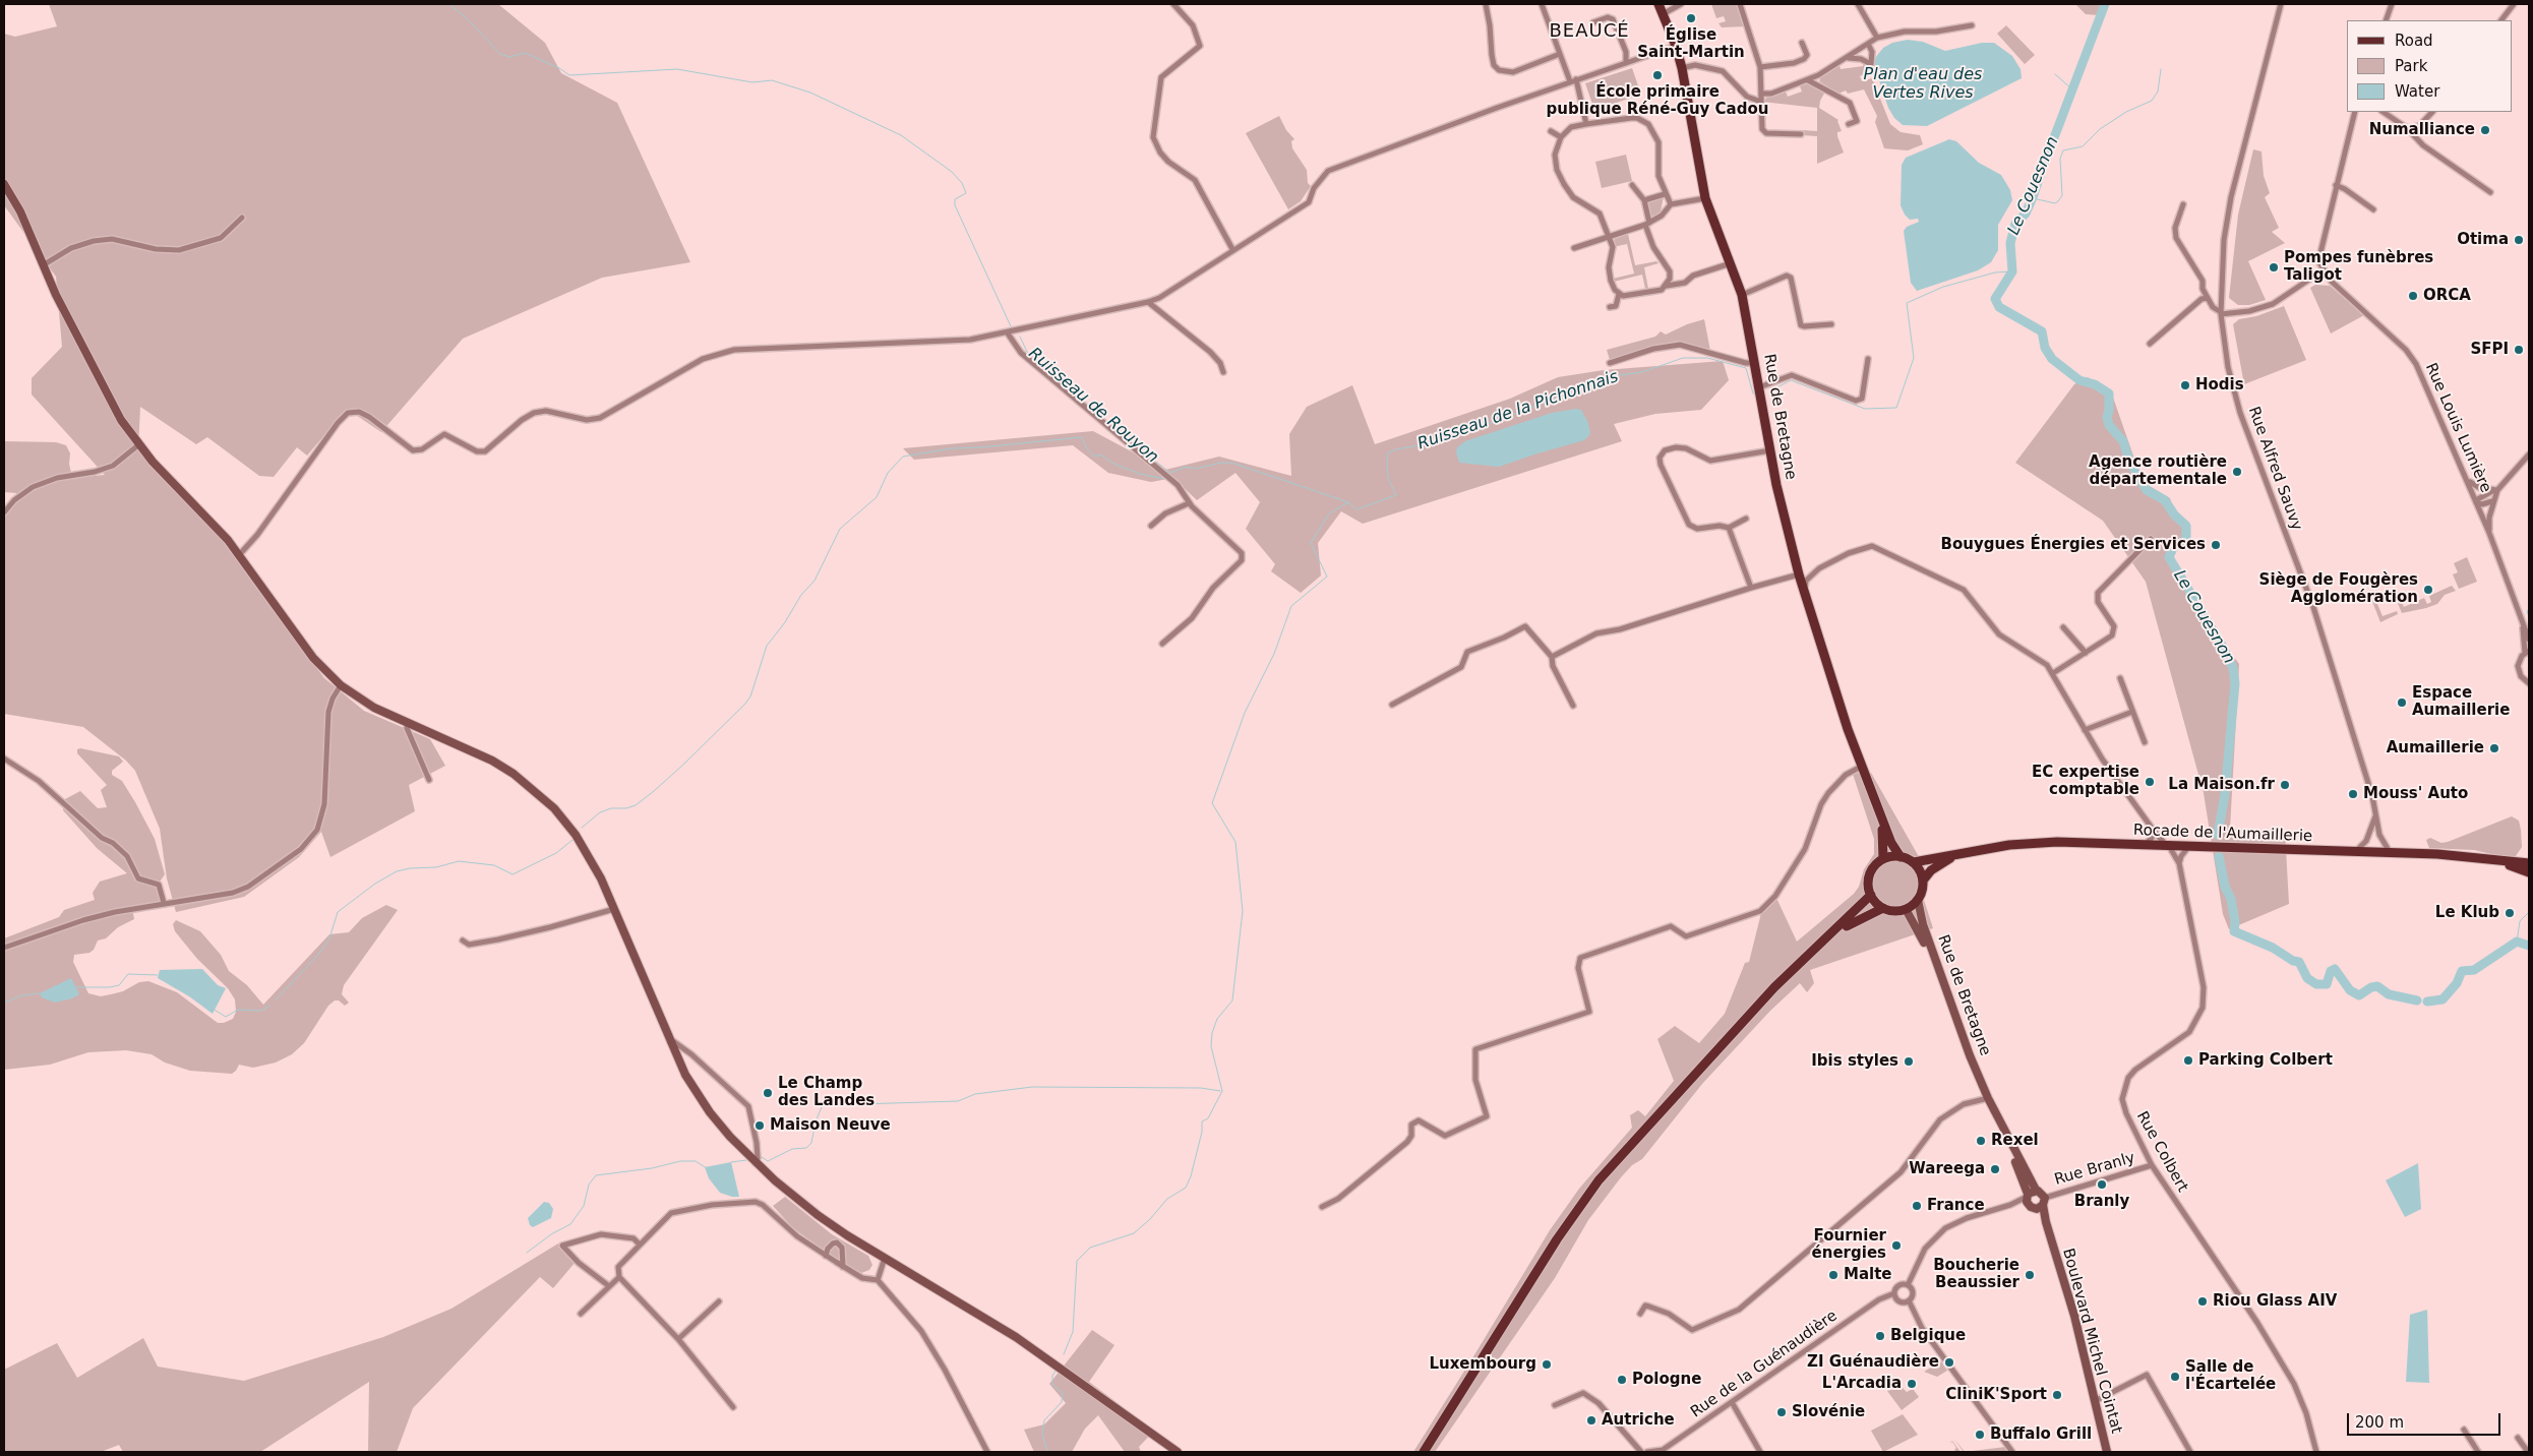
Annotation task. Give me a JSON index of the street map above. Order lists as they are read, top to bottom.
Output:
{
  "streets": {
    "main road": ["Rue de Bretagne", "Rocade de l'Aumaillerie"],
    "street": [
      "Rue Louis Lumière",
      "Rue Alfred Sauvy",
      "Rue Colbert",
      "Rue Branly",
      "Boulevard Michel Cointat",
      "Rue de la Guénaudière"
    ]
  },
  "crossings": [
    ["Rue de Bretagne", "Rocade de l'Aumaillerie"],
    ["Rue de Bretagne", "Rue Colbert"],
    ["Rue Alfred Sauvy", "Rocade de l'Aumaillerie"],
    ["Rocade de l'Aumaillerie", "Rue Colbert"],
    ["Rue Colbert", "Rue Branly"],
    ["Rue Branly", "Boulevard Michel Cointat"]
  ],
  "districts": ["BEAUCÉ"],
  "water": [
    "Plan d'eau des Vertes Rives",
    "Le Couesnon",
    "Ruisseau de Rouyon",
    "Ruisseau de la Pichonnais"
  ],
  "places": [
    "Église Saint-Martin",
    "École primaire publique Réné-Guy Cadou",
    "Numalliance",
    "Otima",
    "Pompes funèbres Taligot",
    "ORCA",
    "SFPI",
    "Hodis",
    "Agence routière départementale",
    "Bouygues Énergies et Services",
    "Siège de Fougères Agglomération",
    "Espace Aumaillerie",
    "Aumaillerie",
    "EC expertise comptable",
    "La Maison.fr",
    "Mouss' Auto",
    "Le Klub",
    "Parking Colbert",
    "Ibis styles",
    "Le Champ des Landes",
    "Maison Neuve",
    "Rexel",
    "Wareega",
    "Branly",
    "France",
    "Fournier énergies",
    "Malte",
    "Boucherie Beaussier",
    "Riou Glass AIV",
    "Belgique",
    "ZI Guénaudière",
    "Luxembourg",
    "Salle de l'Écartelée",
    "Pologne",
    "L'Arcadia",
    "CliniK'Sport",
    "Slovénie",
    "Autriche",
    "Buffalo Grill"
  ],
  "legend": ["Road", "Park", "Water"],
  "scale_bar": "200 m"
}
